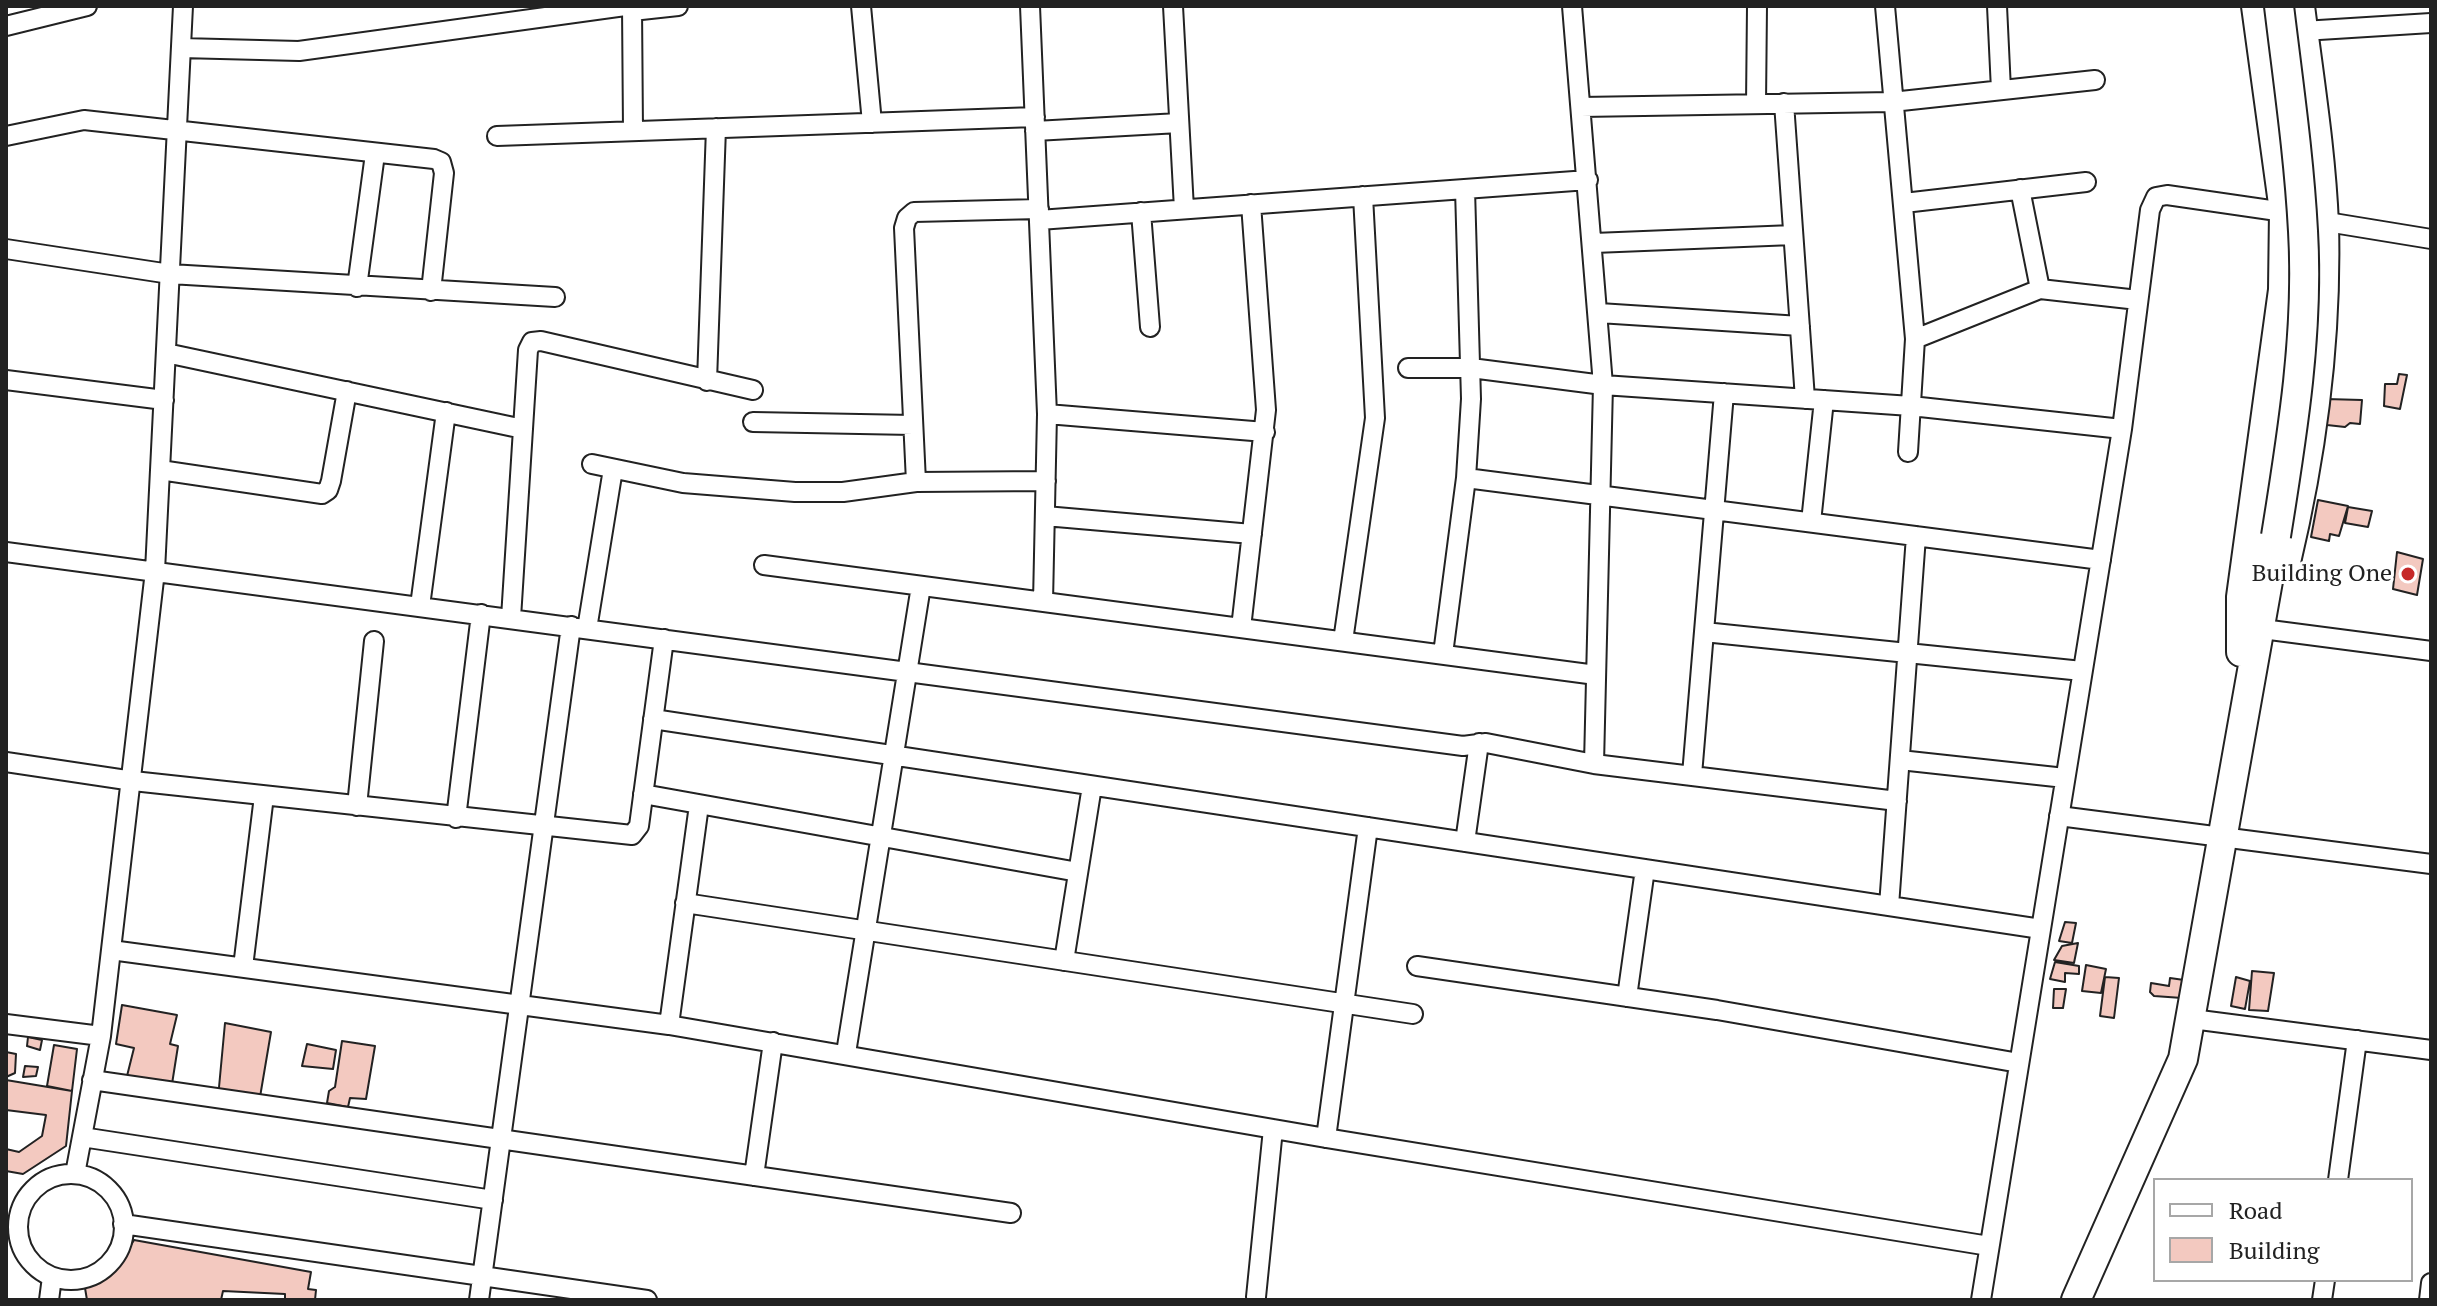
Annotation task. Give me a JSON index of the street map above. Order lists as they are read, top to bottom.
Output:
{
  "places": ["Building One"],
  "legend": ["Road", "Building"]
}
